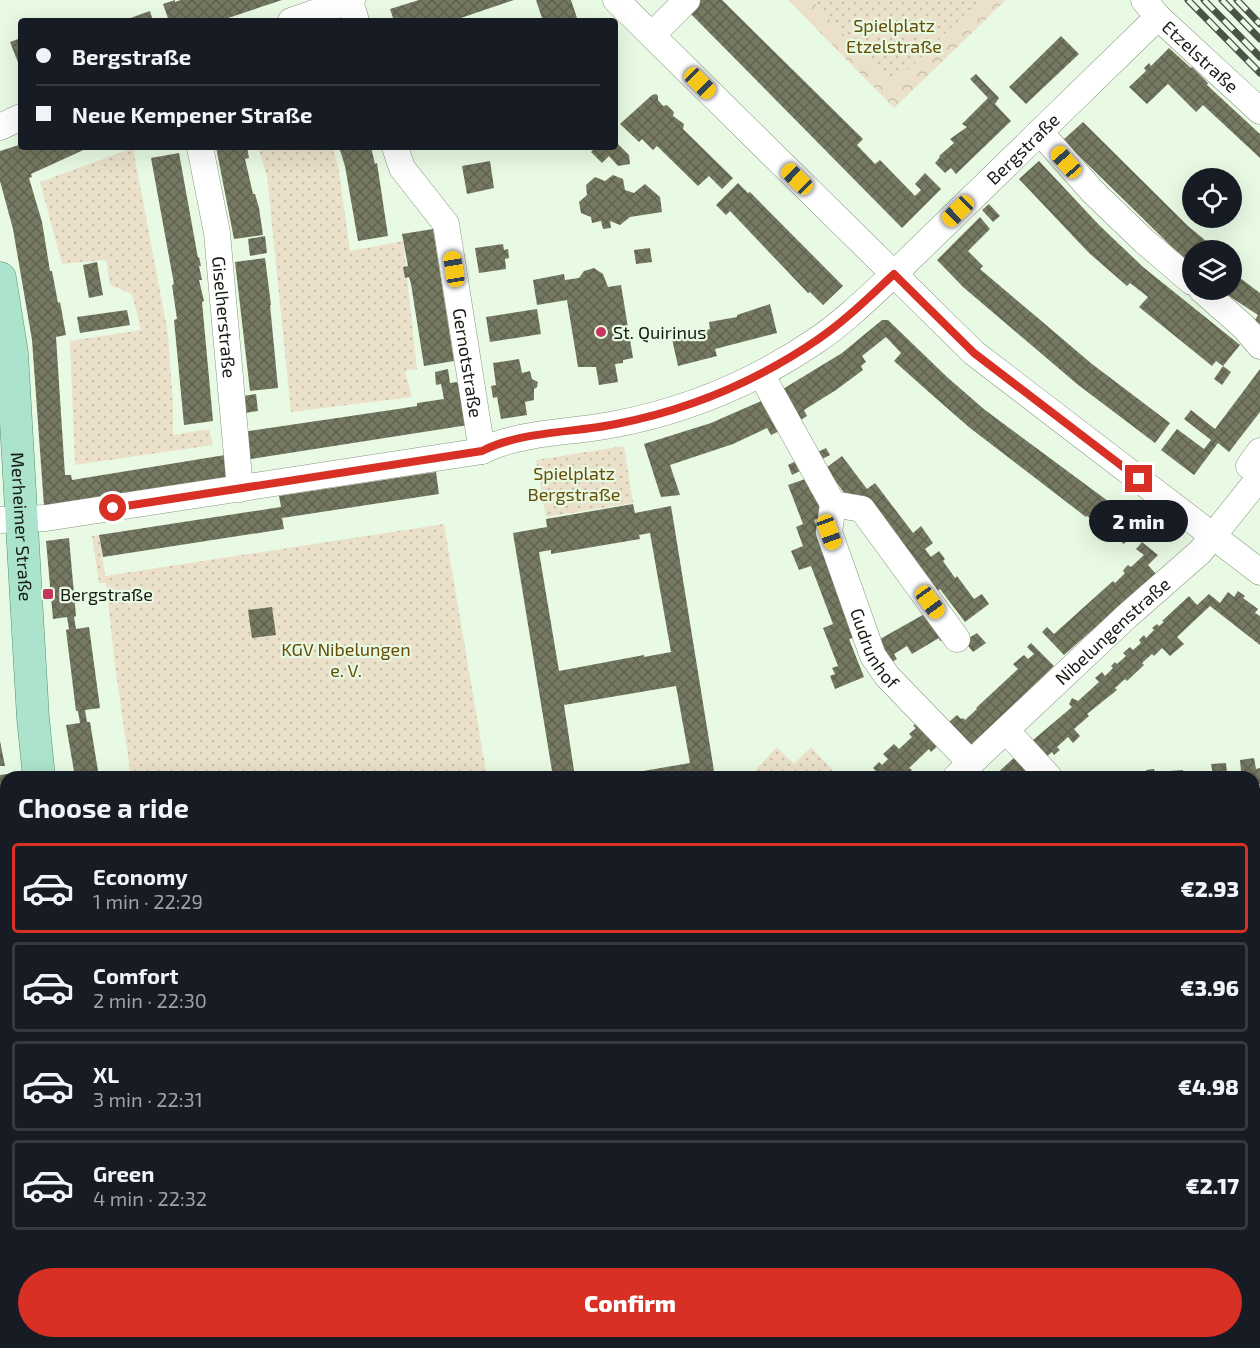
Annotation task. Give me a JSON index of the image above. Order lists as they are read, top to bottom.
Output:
{
  "streets": {
    "main road": ["Merheimer Straße"],
    "street": [
      "Etzelstraße",
      "Bergstraße",
      "Giselherstraße",
      "Gernotstraße",
      "Nibelungenstraße",
      "Gudrunhof"
    ]
  },
  "crossings": [
    ["Etzelstraße", "Bergstraße"],
    ["Bergstraße", "Giselherstraße"],
    ["Bergstraße", "Gernotstraße"],
    ["Bergstraße", "Merheimer Straße"],
    ["Nibelungenstraße", "Gudrunhof"]
  ],
  "parks": ["Spielplatz Etzelstraße", "Spielplatz Bergstraße", "KGV Nibelungen e. V."],
  "places": {
    "other": ["St. Quirinus"],
    "transit": ["Bergstraße"]
  },
  "page": {
    "banner": ["Bergstraße", "Neue Kempener Straße"],
    "bubble": "2 min",
    "heading": "Choose a ride",
    "list": [
      {
        "name": "Economy",
        "note": "1 min · 22:29",
        "value": "€2.93"
      },
      {
        "name": "Comfort",
        "note": "2 min · 22:30",
        "value": "€3.96"
      },
      {
        "name": "XL",
        "note": "3 min · 22:31",
        "value": "€4.98"
      },
      {
        "name": "Green",
        "note": "4 min · 22:32",
        "value": "€2.17"
      }
    ],
    "buttons": "Confirm"
  }
}
